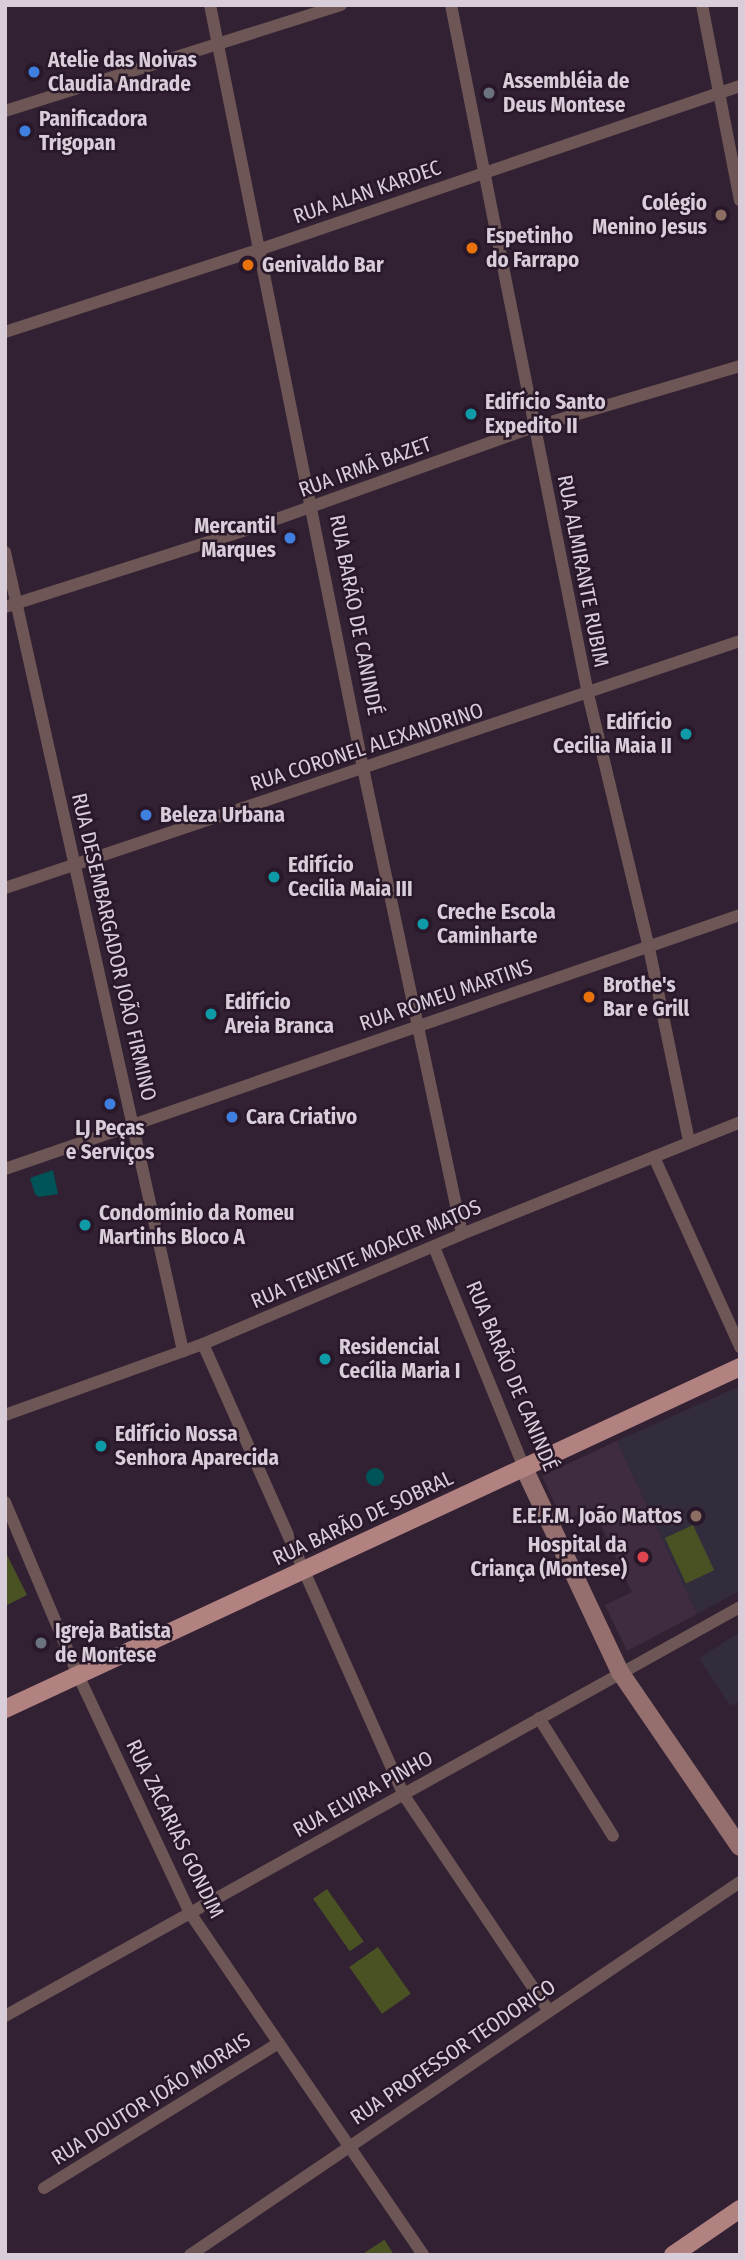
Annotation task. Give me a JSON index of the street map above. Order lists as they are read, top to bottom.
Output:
{
  "streets": {
    "main road": ["RUA BARÃO DE CANINDÉ", "RUA BARÃO DE SOBRAL"],
    "street": [
      "RUA ALAN KARDEC",
      "RUA IRMÃ BAZET",
      "RUA ALMIRANTE RUBIM",
      "RUA CORONEL ALEXANDRINO",
      "RUA DESEMBARGADOR JOÃO FIRMINO",
      "RUA ROMEU MARTINS",
      "RUA TENENTE MOACIR MATOS",
      "RUA ELVIRA PINHO",
      "RUA ZACARIAS GONDIM",
      "RUA PROFESSOR TEODORICO",
      "RUA DOUTOR JOÃO MORAIS"
    ]
  },
  "crossings": [
    ["RUA ALAN KARDEC", "RUA ALMIRANTE RUBIM"],
    ["RUA ALAN KARDEC", "RUA BARÃO DE CANINDÉ"],
    ["RUA IRMÃ BAZET", "RUA ALMIRANTE RUBIM"],
    ["RUA IRMÃ BAZET", "RUA BARÃO DE CANINDÉ"],
    ["RUA IRMÃ BAZET", "RUA DESEMBARGADOR JOÃO FIRMINO"],
    ["RUA ALMIRANTE RUBIM", "RUA CORONEL ALEXANDRINO"],
    ["RUA ALMIRANTE RUBIM", "RUA ROMEU MARTINS"],
    ["RUA ALMIRANTE RUBIM", "RUA TENENTE MOACIR MATOS"],
    ["RUA BARÃO DE CANINDÉ", "RUA CORONEL ALEXANDRINO"],
    ["RUA BARÃO DE CANINDÉ", "RUA ROMEU MARTINS"],
    ["RUA BARÃO DE CANINDÉ", "RUA TENENTE MOACIR MATOS"],
    ["RUA BARÃO DE CANINDÉ", "RUA BARÃO DE SOBRAL"],
    ["RUA BARÃO DE CANINDÉ", "RUA ELVIRA PINHO"],
    ["RUA CORONEL ALEXANDRINO", "RUA DESEMBARGADOR JOÃO FIRMINO"],
    ["RUA DESEMBARGADOR JOÃO FIRMINO", "RUA ROMEU MARTINS"],
    ["RUA DESEMBARGADOR JOÃO FIRMINO", "RUA TENENTE MOACIR MATOS"],
    ["RUA BARÃO DE SOBRAL", "RUA ZACARIAS GONDIM"],
    ["RUA ELVIRA PINHO", "RUA ZACARIAS GONDIM"],
    ["RUA ZACARIAS GONDIM", "RUA PROFESSOR TEODORICO"],
    ["RUA ZACARIAS GONDIM", "RUA DOUTOR JOÃO MORAIS"]
  ],
  "places": [
    "Atelie das Noivas Claudia Andrade",
    "Assembléia de Deus Montese",
    "Panificadora Trigopan",
    "Colégio Menino Jesus",
    "Espetinho do Farrapo",
    "Genivaldo Bar",
    "Edifício Santo Expedito II",
    "Mercantil Marques",
    "Edifício Cecilia Maia II",
    "Beleza Urbana",
    "Edifício Cecilia Maia III",
    "Creche Escola Caminharte",
    "Brothe's Bar e Grill",
    "Edifício Areia Branca",
    "LJ Peças e Serviços",
    "Cara Criativo",
    "Condomínio da Romeu Martinhs Bloco A",
    "Residencial Cecília Maria I",
    "Edifício Nossa Senhora Aparecida",
    "E.E.F.M. João Mattos",
    "Hospital da Criança (Montese)",
    "Igreja Batista de Montese"
  ]
}
